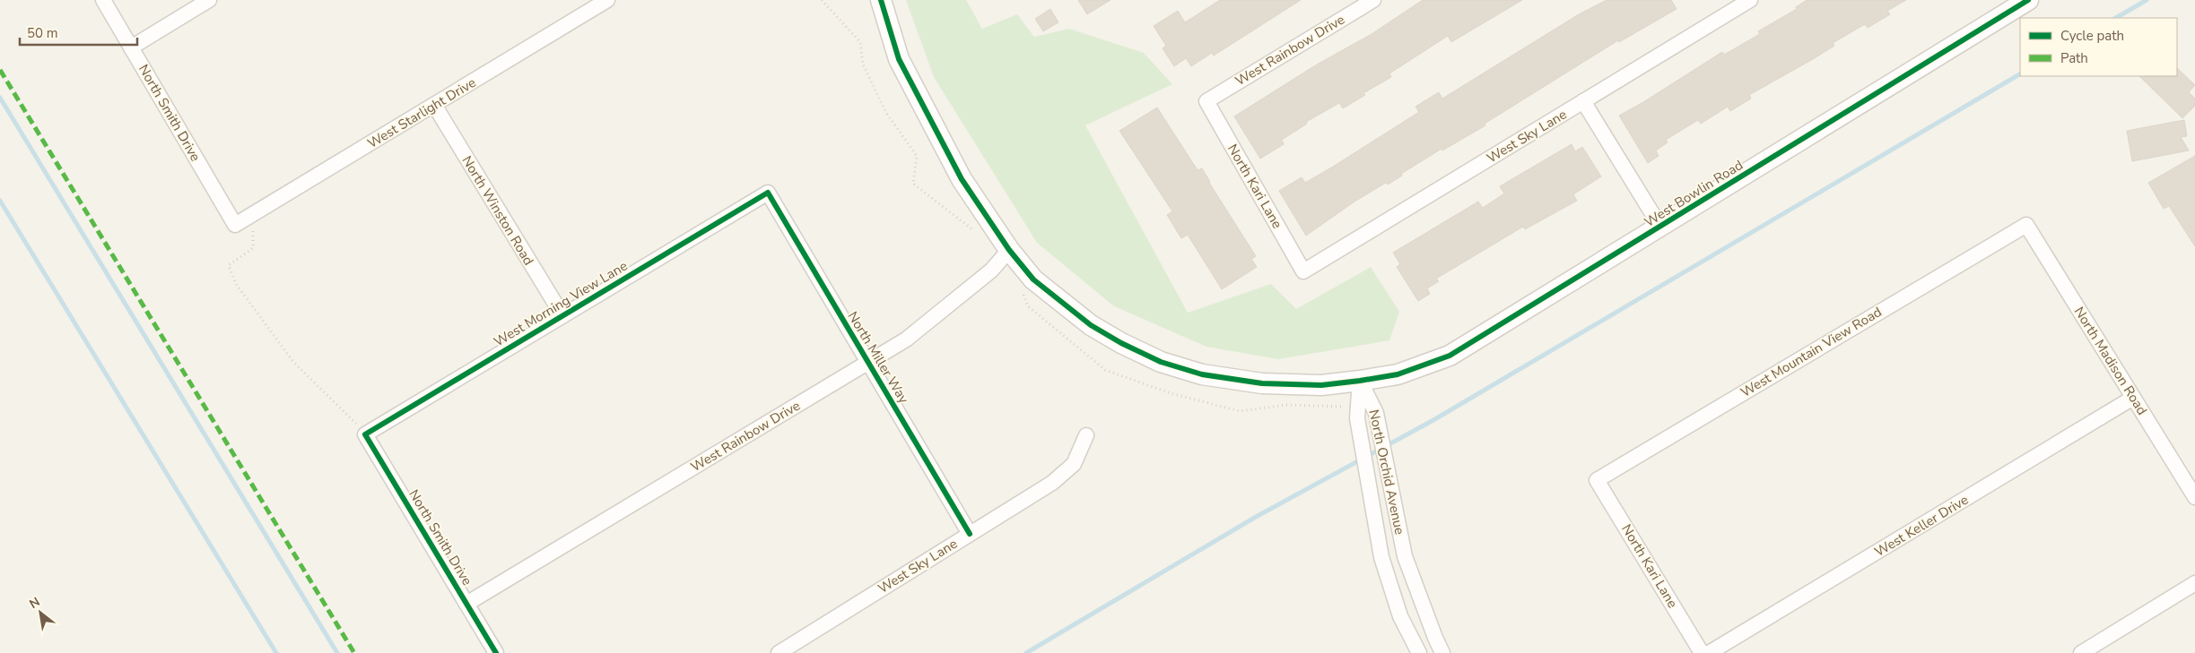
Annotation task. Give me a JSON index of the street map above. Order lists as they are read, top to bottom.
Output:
{
  "streets": {
    "street": [
      "West Rainbow Drive",
      "North Smith Drive",
      "West Starlight Drive",
      "West Sky Lane",
      "North Kari Lane",
      "West Bowlin Road",
      "North Winston Road",
      "West Morning View Lane",
      "West Mountain View Road",
      "North Miller Way",
      "North Madison Road",
      "North Orchid Avenue",
      "West Keller Drive"
    ]
  },
  "crossings": [
    ["West Rainbow Drive", "North Smith Drive"],
    ["West Rainbow Drive", "North Kari Lane"],
    ["West Rainbow Drive", "West Bowlin Road"],
    ["West Rainbow Drive", "North Miller Way"],
    ["North Smith Drive", "West Starlight Drive"],
    ["North Smith Drive", "West Morning View Lane"],
    ["West Starlight Drive", "North Winston Road"],
    ["West Sky Lane", "North Kari Lane"],
    ["West Sky Lane", "North Miller Way"],
    ["North Kari Lane", "West Mountain View Road"],
    ["West Bowlin Road", "North Orchid Avenue"],
    ["North Winston Road", "West Morning View Lane"],
    ["West Morning View Lane", "North Miller Way"],
    ["West Mountain View Road", "North Madison Road"],
    ["North Madison Road", "West Keller Drive"]
  ],
  "legend": ["Cycle path", "Path"],
  "scale_bar": "50 m",
  "north": "top left"
}
